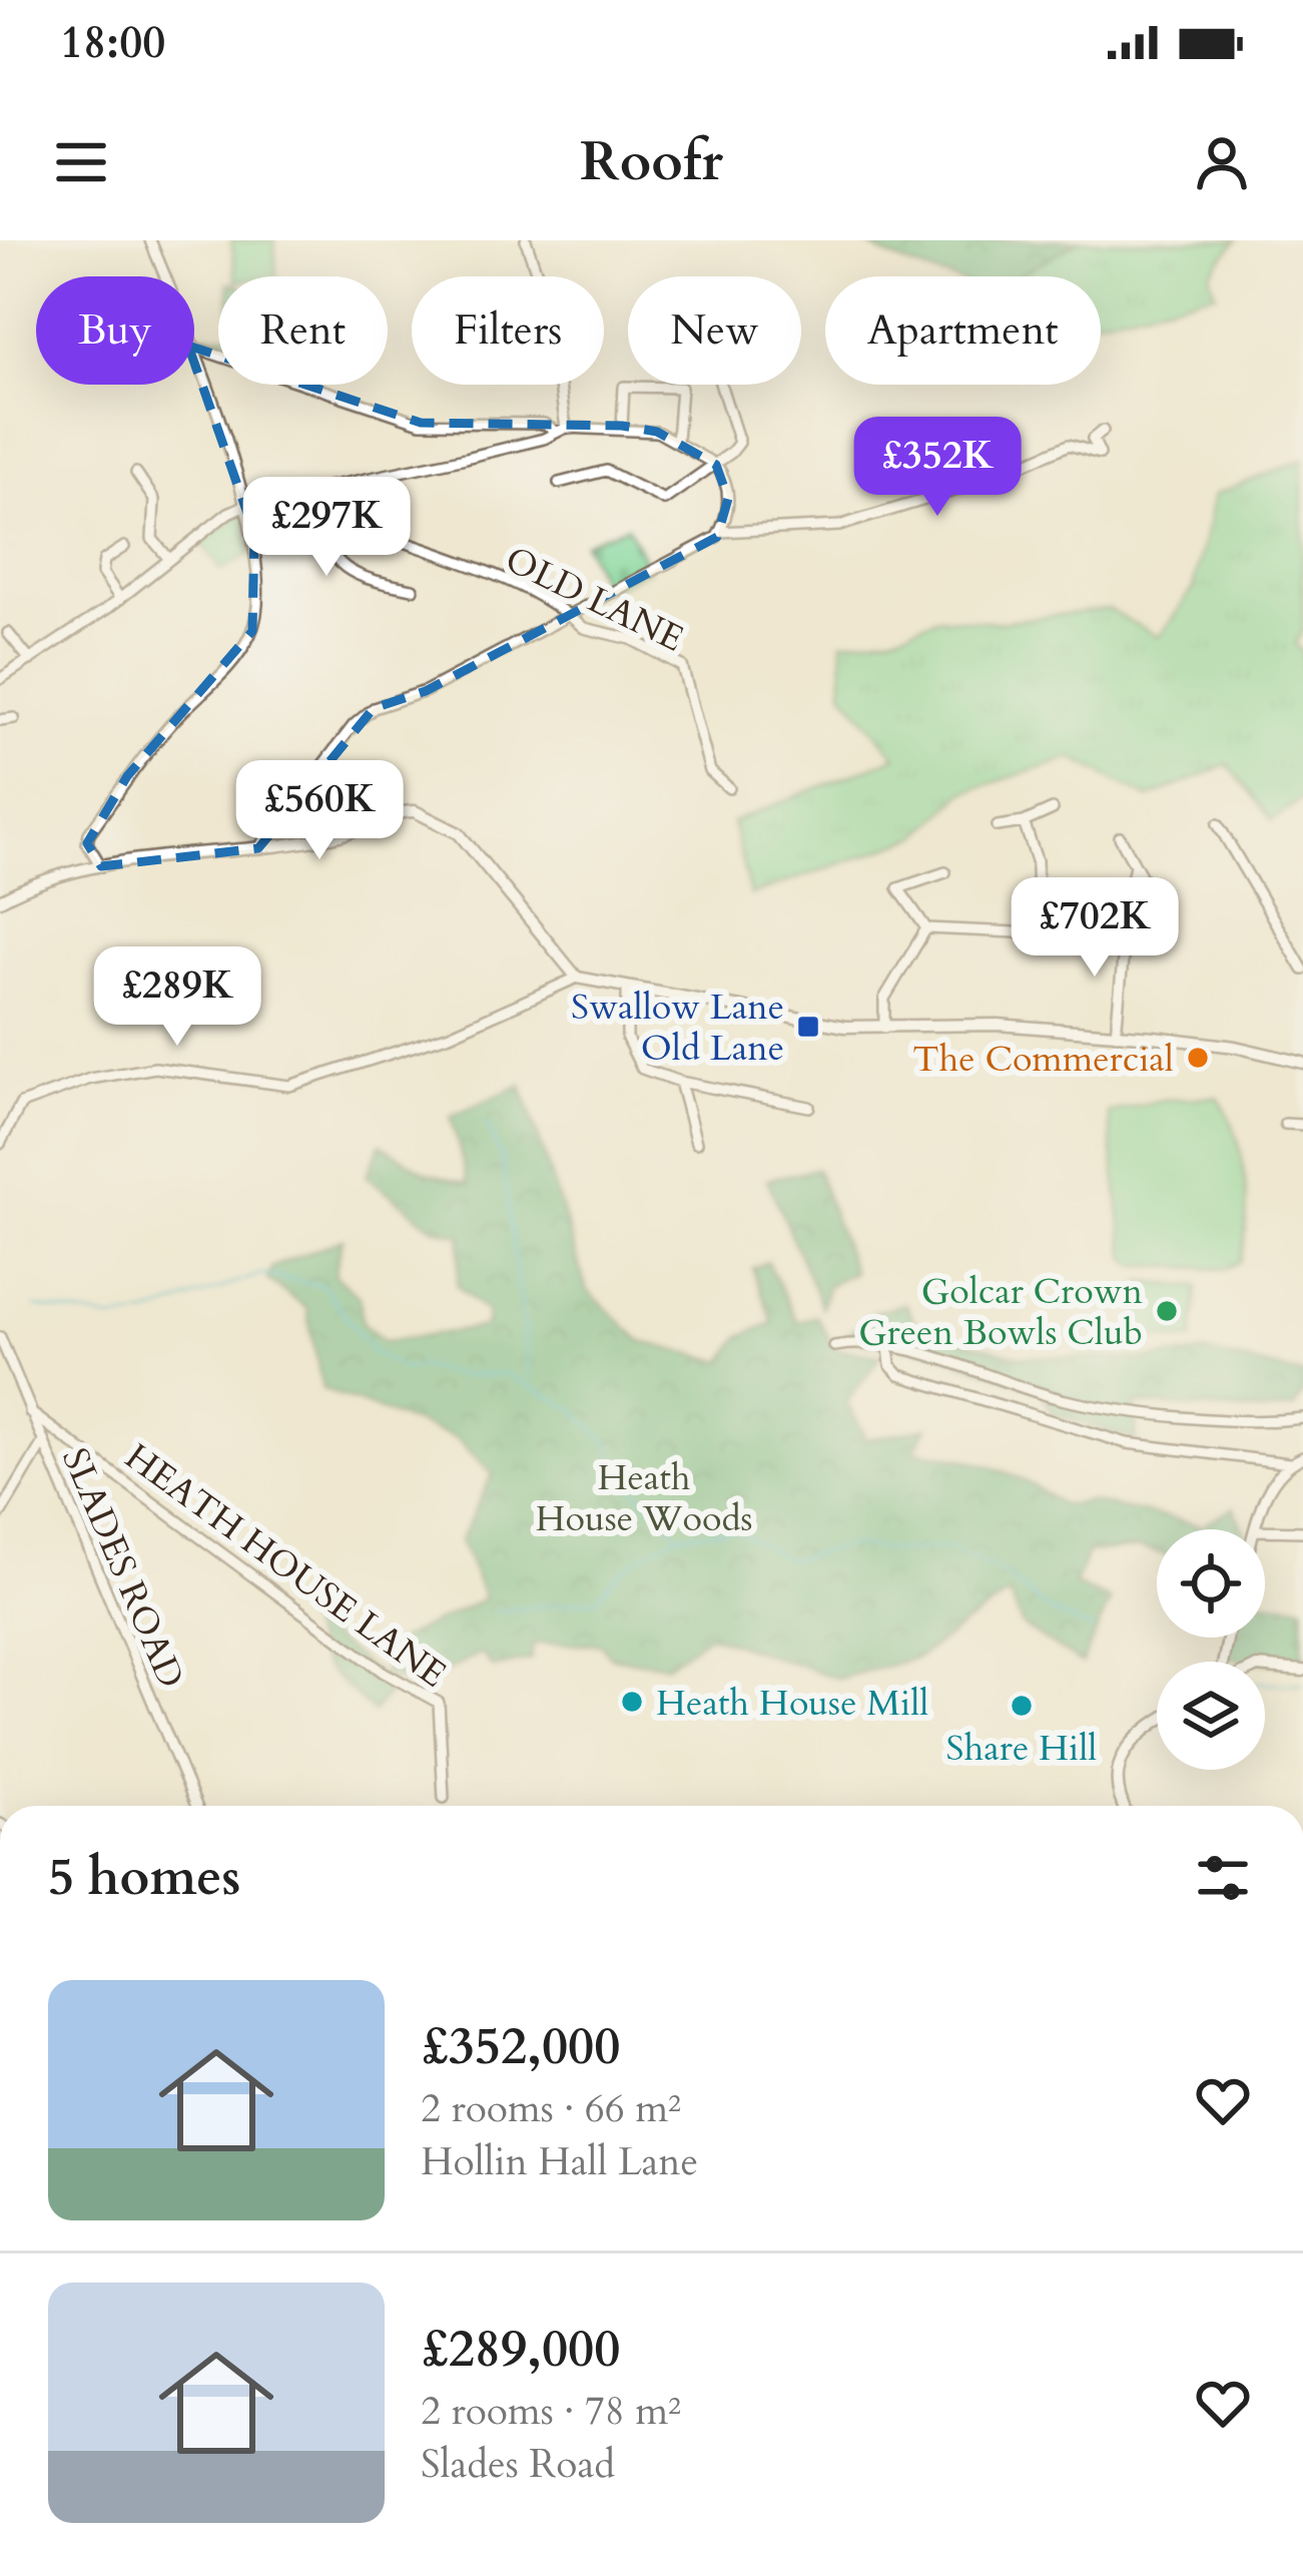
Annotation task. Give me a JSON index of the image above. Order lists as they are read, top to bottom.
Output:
{
  "streets": {
    "street": ["OLD LANE", "HEATH HOUSE LANE", "SLADES ROAD"]
  },
  "crossings": [
    ["HEATH HOUSE LANE", "SLADES ROAD"]
  ],
  "parks": ["Heath House Woods"],
  "places": {
    "transit": ["Swallow Lane Old Lane"],
    "other": [
      "The Commercial",
      "Golcar Crown Green Bowls Club",
      "Heath House Mill",
      "Share Hill"
    ]
  },
  "page": {
    "status": "18:00",
    "header": "Roofr",
    "chip": [
      "Buy",
      "Rent",
      "Filters",
      "New",
      "Apartment"
    ],
    "price": [
      "£352K",
      "£297K",
      "£560K",
      "£702K",
      "£289K"
    ],
    "heading": "5 homes",
    "list": [
      {
        "name": "£352,000",
        "note": "2 rooms · 66 m² · Hollin Hall Lane"
      },
      {
        "name": "£289,000",
        "note": "2 rooms · 78 m² · Slades Road"
      }
    ]
  }
}
